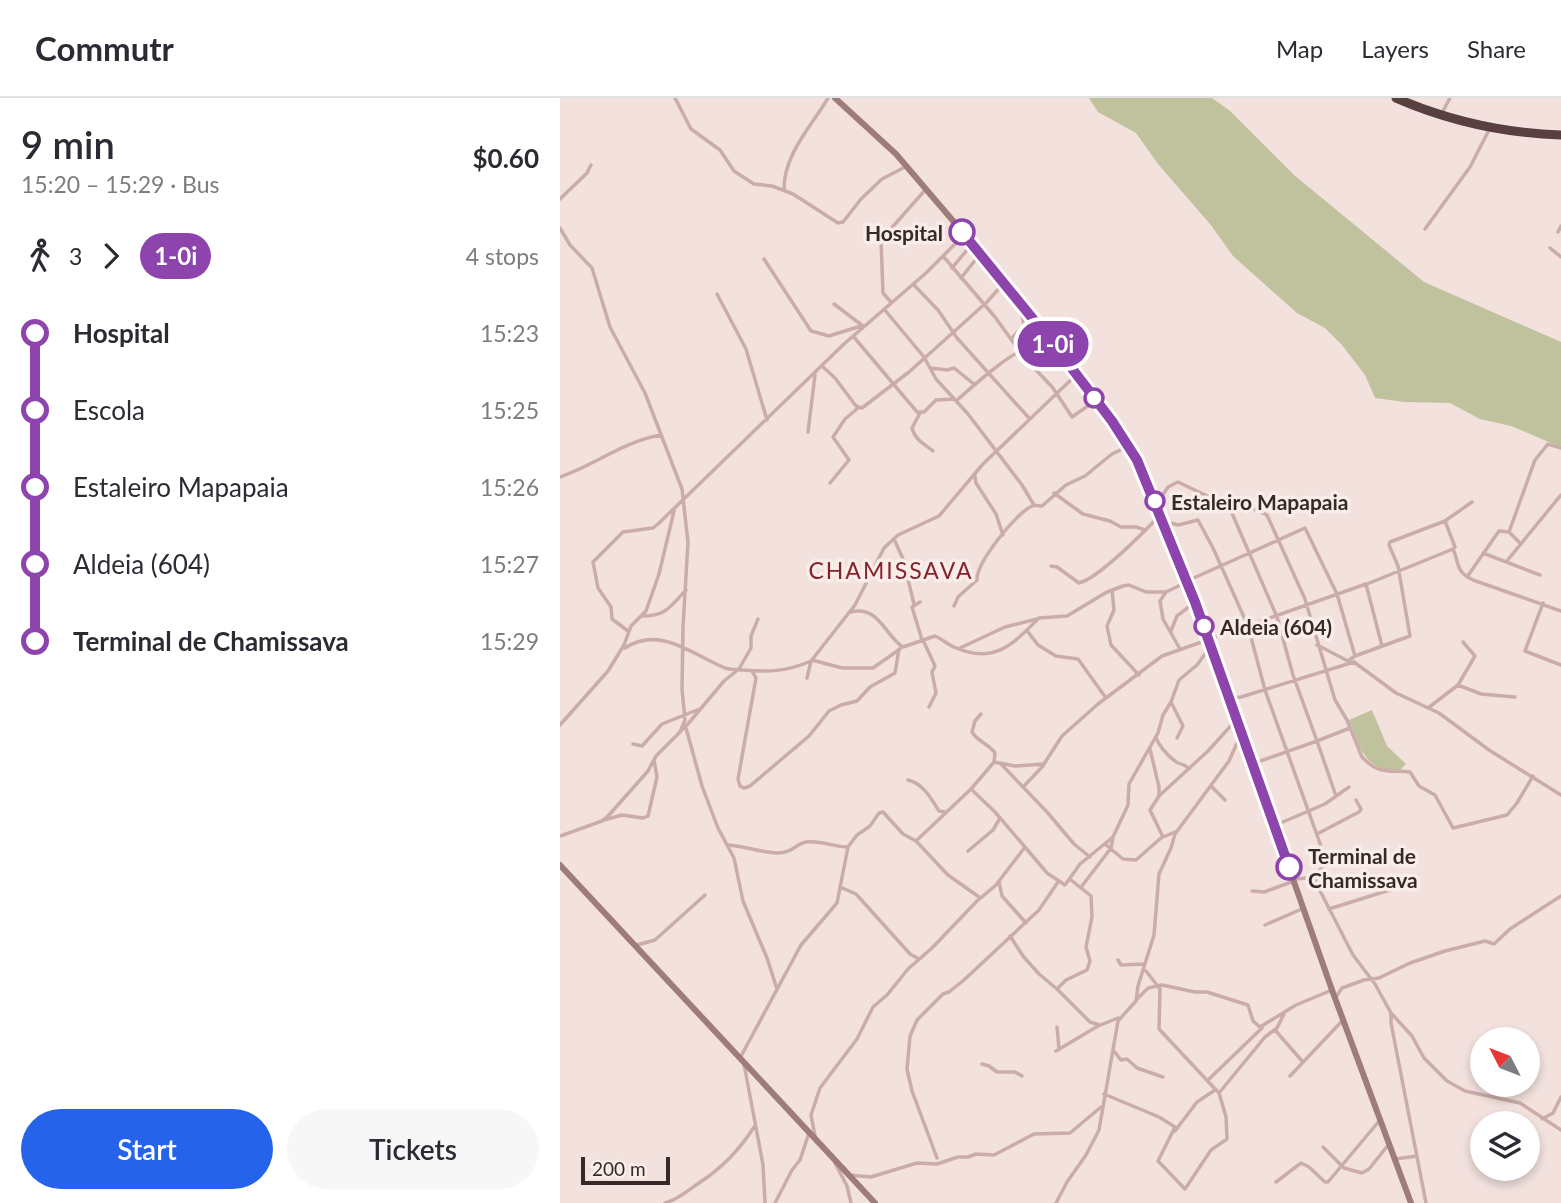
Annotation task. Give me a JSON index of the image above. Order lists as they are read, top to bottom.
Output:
{
  "districts": ["CHAMISSAVA"],
  "places": [
    "Hospital",
    "Estaleiro Mapapaia",
    "Aldeia (604)",
    "Terminal de Chamissava"
  ],
  "lines": ["bus line 1-0i"],
  "scale_bar": "200 m",
  "north": "top left",
  "page": {
    "header": "Commutr",
    "nav": ["Map", "Layers", "Share"],
    "heading": ["9 min", "15:20 – 15:29 · Bus", "$0.60"],
    "on_map": "1-0i",
    "legs": ["3", "1-0i", "4 stops"],
    "list": [
      {
        "name": "Hospital",
        "value": "15:23"
      },
      {
        "name": "Escola",
        "value": "15:25"
      },
      {
        "name": "Estaleiro Mapapaia",
        "value": "15:26"
      },
      {
        "name": "Aldeia (604)",
        "value": "15:27"
      },
      {
        "name": "Terminal de Chamissava",
        "value": "15:29"
      }
    ],
    "buttons": ["Start", "Tickets"],
    "scale": "200 m"
  }
}
